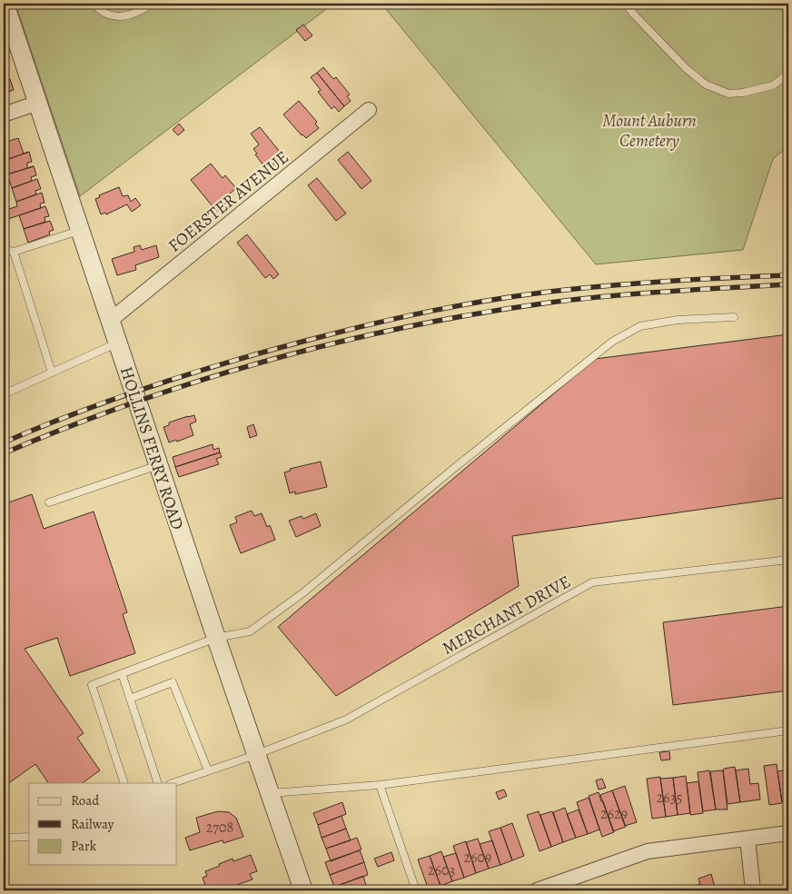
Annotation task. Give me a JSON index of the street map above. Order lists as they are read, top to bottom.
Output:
{
  "streets": {
    "street": ["FOERSTER AVENUE", "HOLLINS FERRY ROAD"],
    "lane": ["MERCHANT DRIVE"]
  },
  "crossings": [
    ["FOERSTER AVENUE", "HOLLINS FERRY ROAD"],
    ["HOLLINS FERRY ROAD", "MERCHANT DRIVE"]
  ],
  "parks": ["Mount Auburn Cemetery"],
  "house_numbers": [
    "2635",
    "2629",
    "2708",
    "2609",
    "2603"
  ],
  "legend": ["Road", "Railway", "Park"]
}
